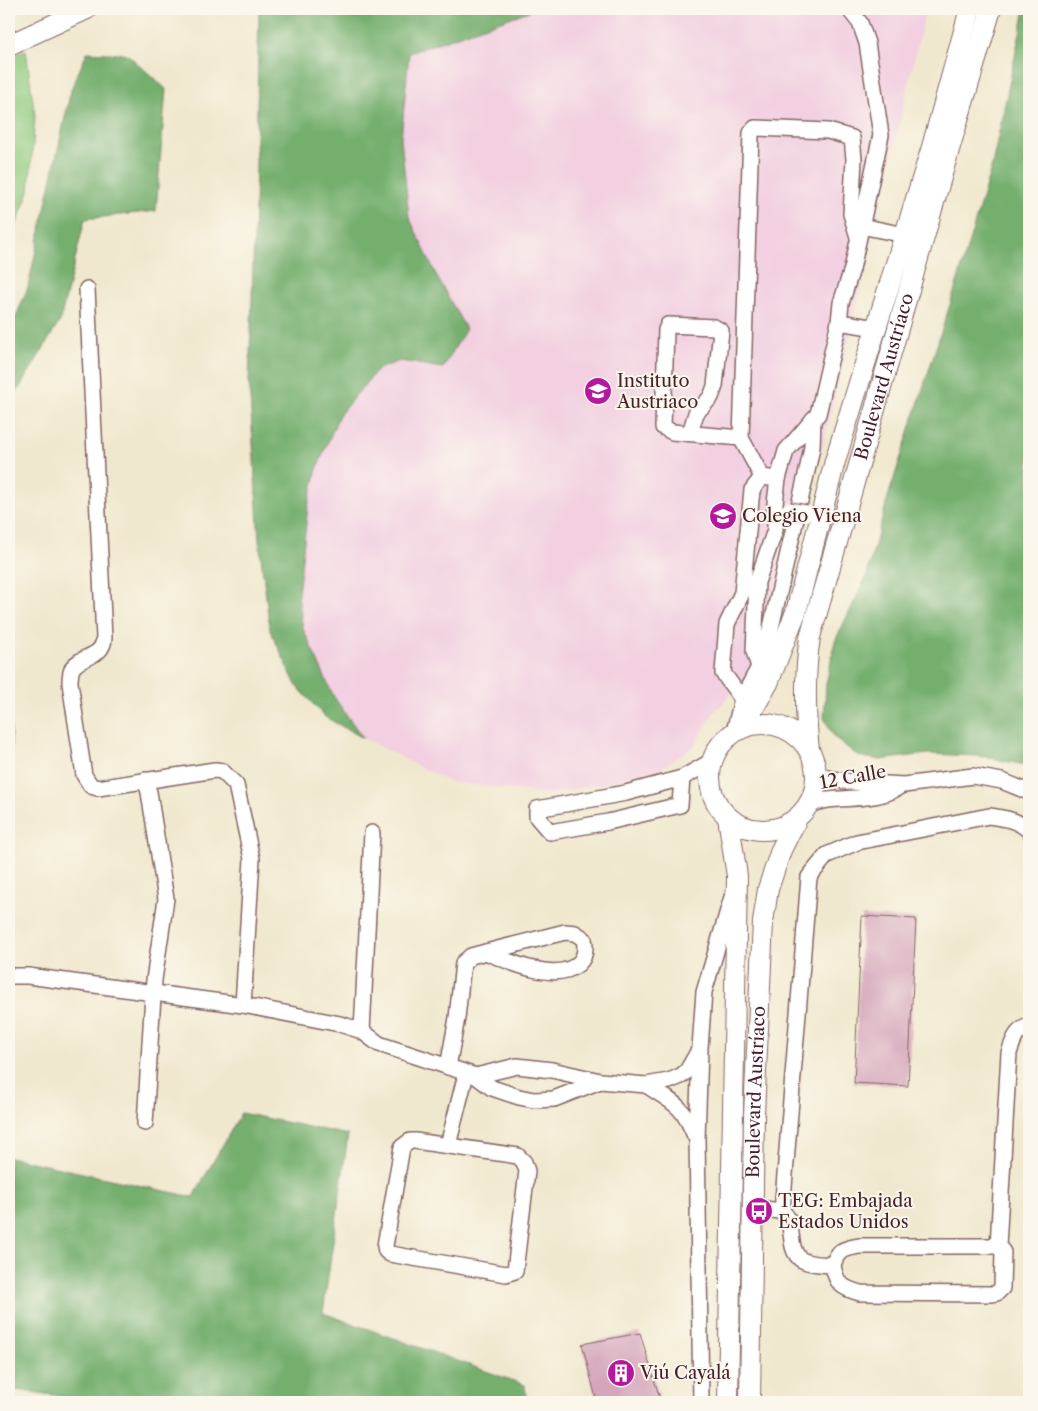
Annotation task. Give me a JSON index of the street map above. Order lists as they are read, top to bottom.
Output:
{
  "streets": {
    "main road": ["Boulevard Austríaco"],
    "street": ["12 Calle"]
  },
  "crossings": [
    ["Boulevard Austríaco", "12 Calle"]
  ],
  "places": {
    "school or university": ["Instituto Austriaco", "Colegio Viena"],
    "bus stop": ["TEG: Embajada Estados Unidos"],
    "building": ["Viú Cayalá"]
  }
}
